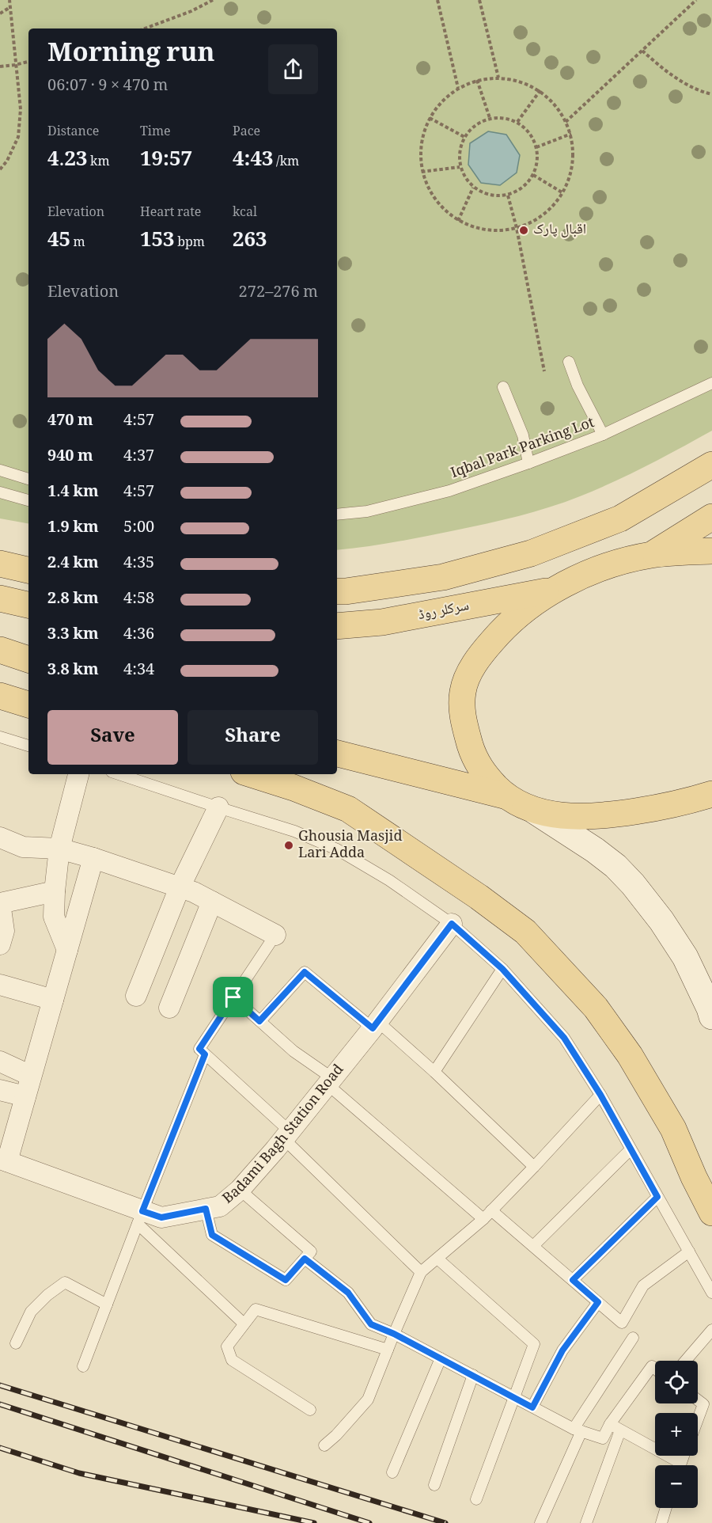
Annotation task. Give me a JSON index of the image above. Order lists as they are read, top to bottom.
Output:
{
  "streets": {
    "main road": ["سرکلر روڈ"],
    "street": ["Badami Bagh Station Road"],
    "lane": ["Iqbal Park Parking Lot"]
  },
  "places": ["اقبال پارک", "Ghousia Masjid Lari Adda"],
  "page": {
    "heading": ["Morning run", "06:07 · 9 × 470 m"],
    "stats": [
      ["Distance", "4.23 km"],
      ["Time", "19:57"],
      ["Pace", "4:43 /km"],
      ["Elevation", "45 m"],
      ["Heart rate", "153 bpm"],
      ["kcal", "263"]
    ],
    "chart": ["Elevation", "272–276 m"],
    "list": [
      {
        "name": "470 m",
        "note": "4:57"
      },
      {
        "name": "940 m",
        "note": "4:37"
      },
      {
        "name": "1.4 km",
        "note": "4:57"
      },
      {
        "name": "1.9 km",
        "note": "5:00"
      },
      {
        "name": "2.4 km",
        "note": "4:35"
      },
      {
        "name": "2.8 km",
        "note": "4:58"
      },
      {
        "name": "3.3 km",
        "note": "4:36"
      },
      {
        "name": "3.8 km",
        "note": "4:34"
      }
    ],
    "buttons": ["Save", "Share"],
    "map_buttons": ["+", "−"]
  }
}
